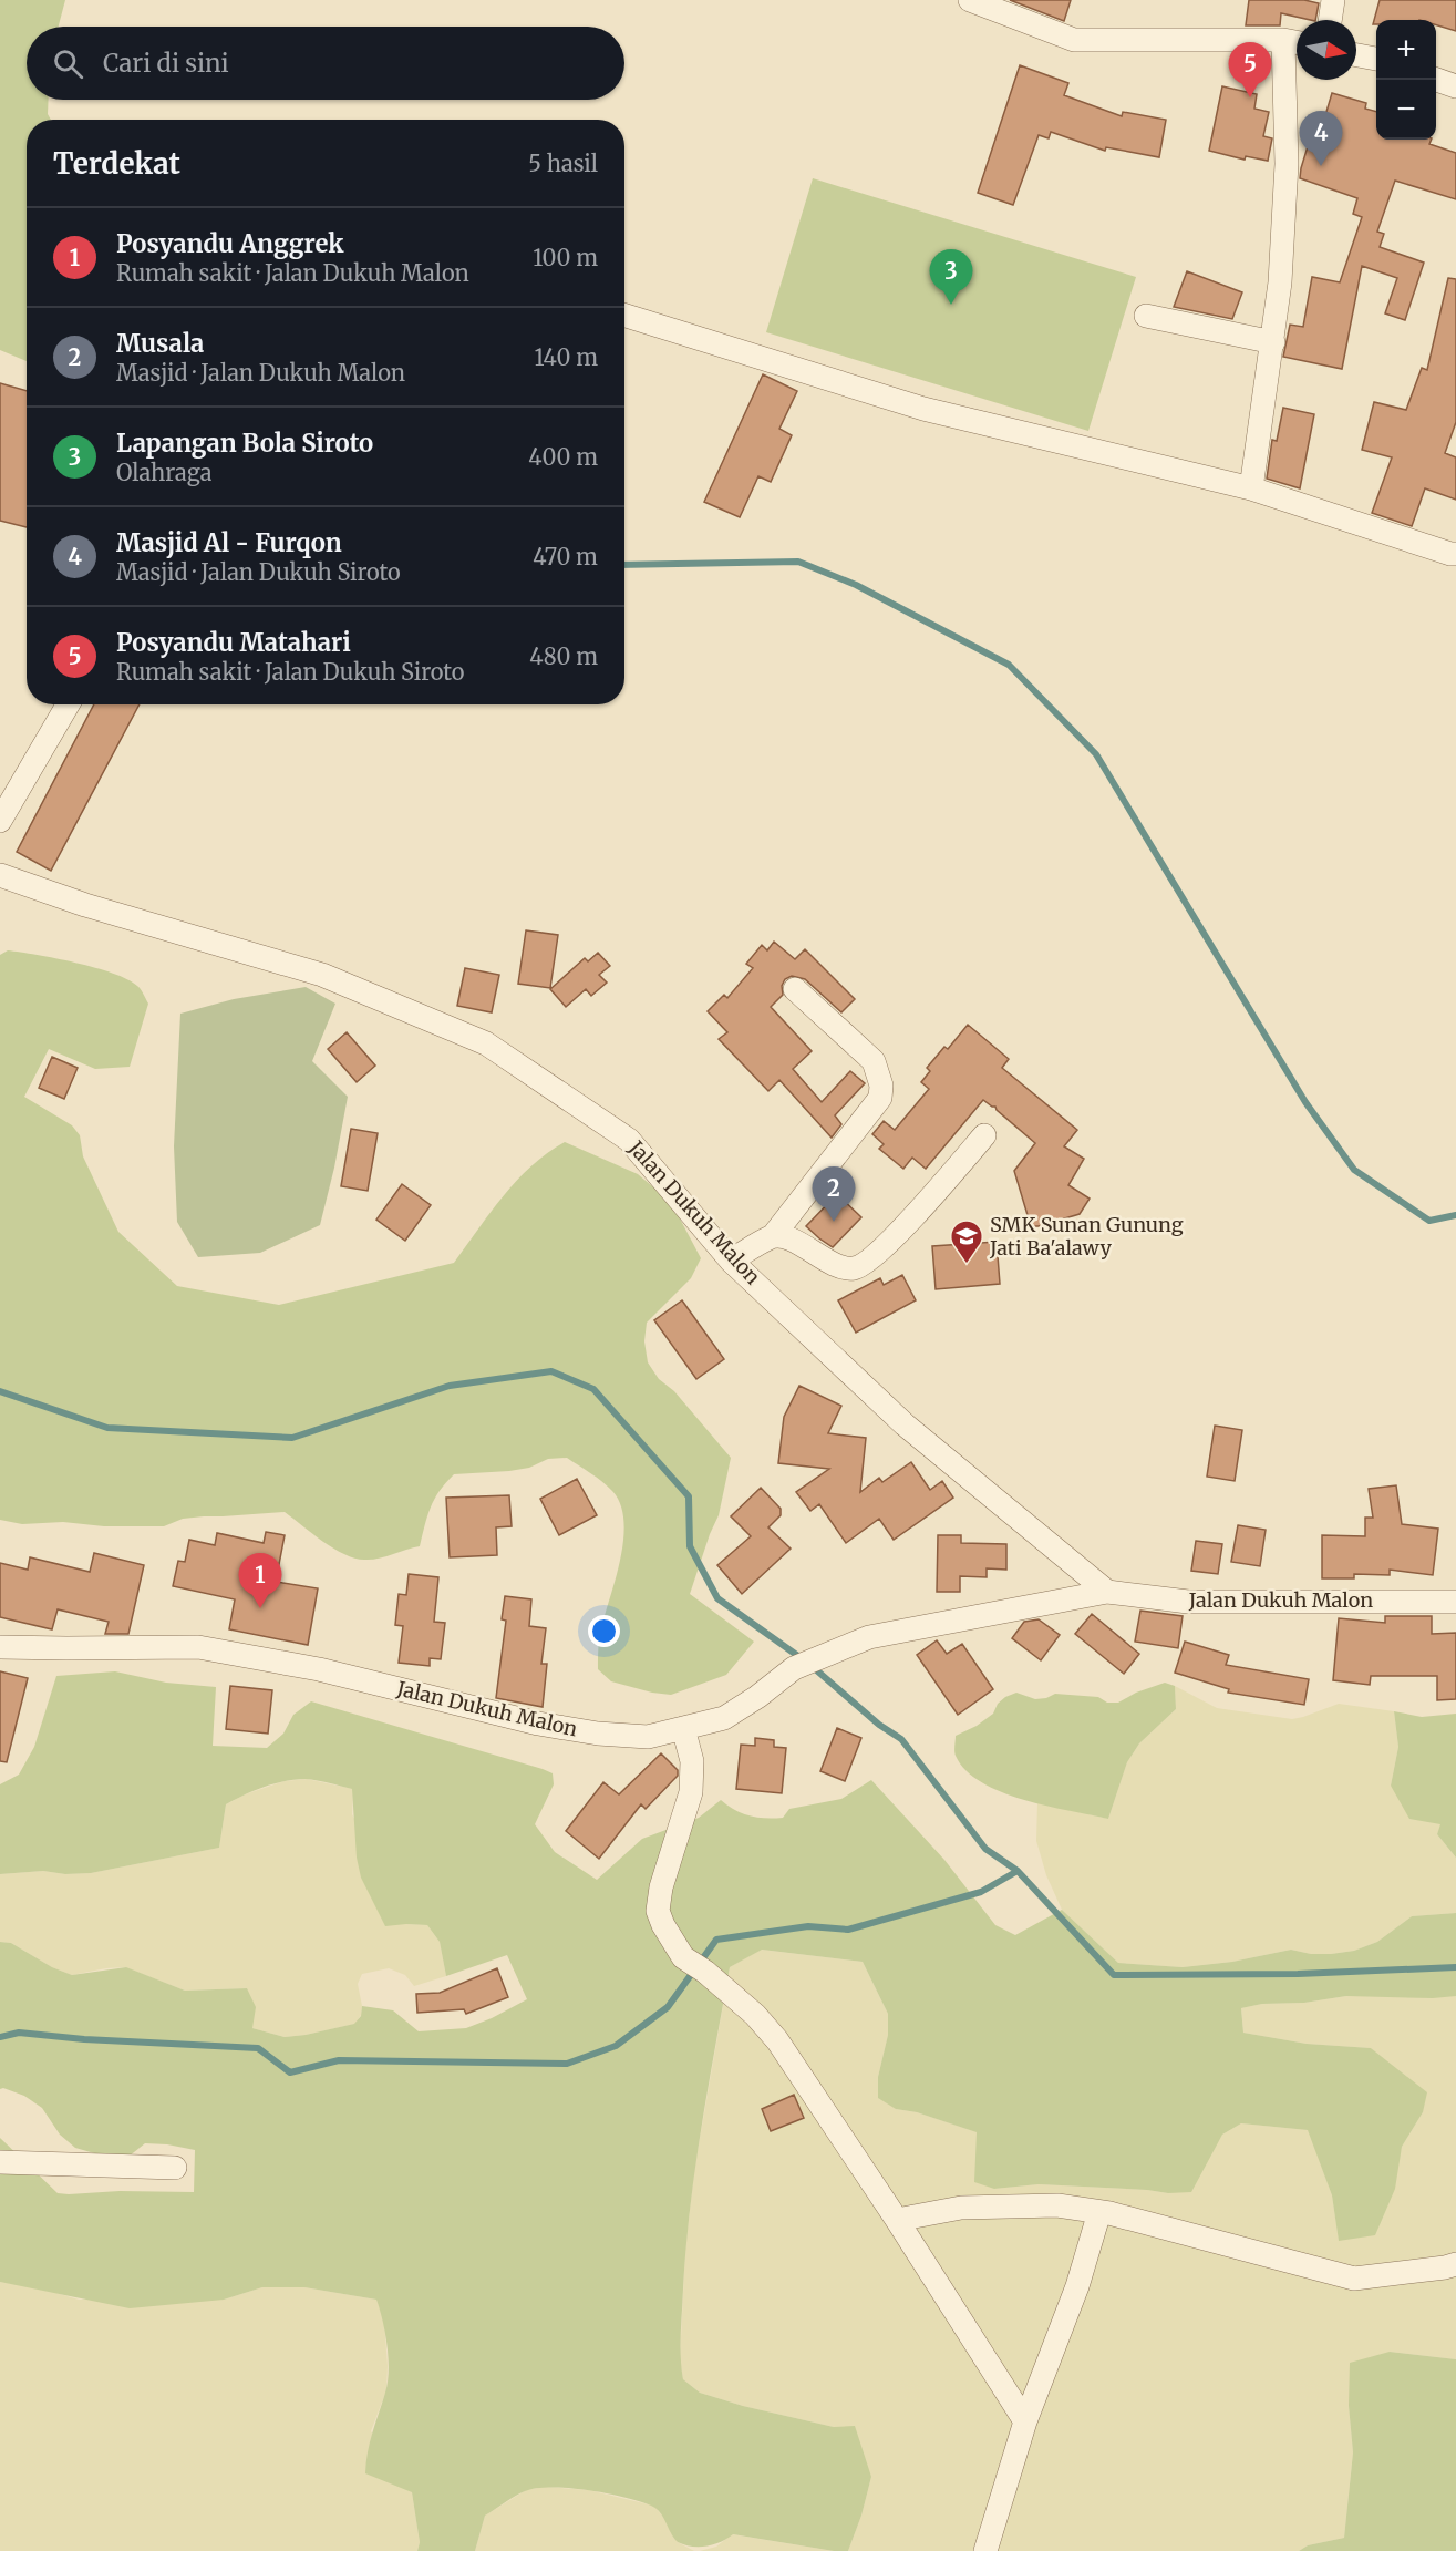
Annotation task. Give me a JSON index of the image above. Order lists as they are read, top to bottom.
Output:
{
  "streets": {
    "street": ["Jalan Dukuh Malon"]
  },
  "places": {
    "school or university": ["SMK Sunan Gunung Jati Ba'alawy"]
  },
  "north": "right",
  "page": {
    "map_buttons": ["+", "−"],
    "search": "Cari di sini",
    "pins": [
      "5",
      "4",
      "3",
      "2",
      "1"
    ],
    "heading": ["Terdekat", "5 hasil"],
    "list": [
      {
        "mark": "1",
        "name": "Posyandu Anggrek",
        "note": "Rumah sakit · Jalan Dukuh Malon",
        "value": "100 m"
      },
      {
        "mark": "2",
        "name": "Musala",
        "note": "Masjid · Jalan Dukuh Malon",
        "value": "140 m"
      },
      {
        "mark": "3",
        "name": "Lapangan Bola Siroto",
        "note": "Olahraga",
        "value": "400 m"
      },
      {
        "mark": "4",
        "name": "Masjid Al - Furqon",
        "note": "Masjid · Jalan Dukuh Siroto",
        "value": "470 m"
      },
      {
        "mark": "5",
        "name": "Posyandu Matahari",
        "note": "Rumah sakit · Jalan Dukuh Siroto",
        "value": "480 m"
      }
    ]
  }
}
